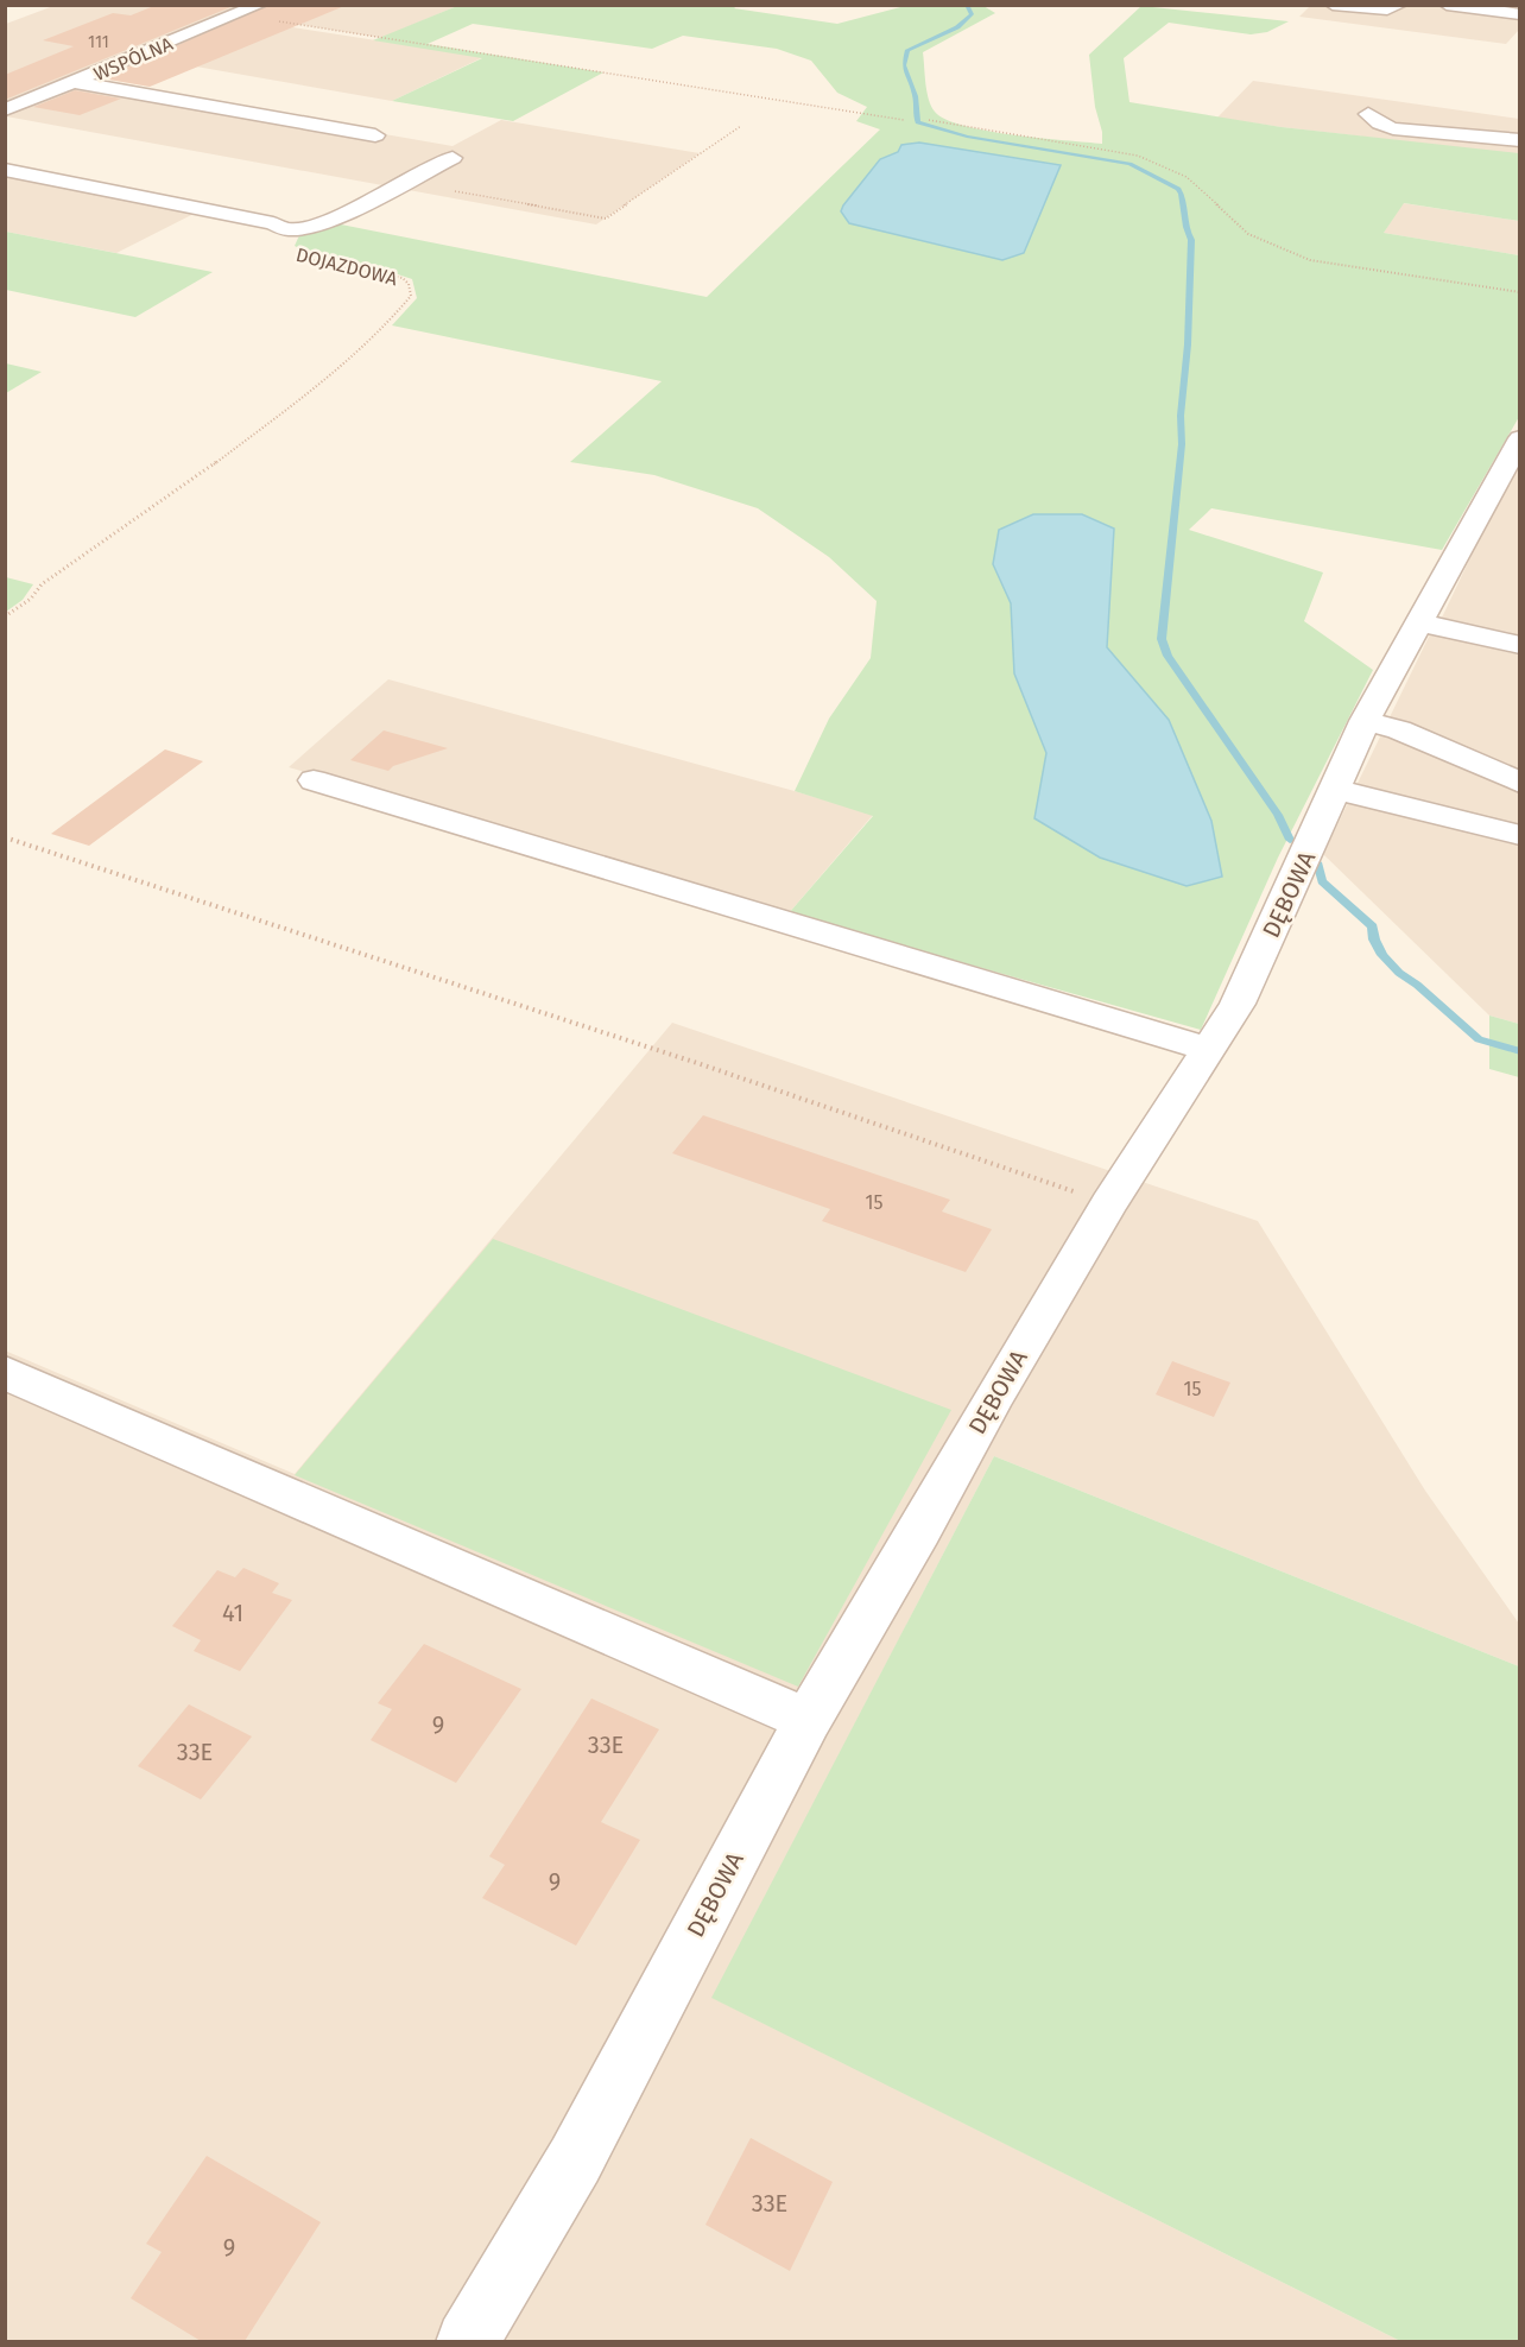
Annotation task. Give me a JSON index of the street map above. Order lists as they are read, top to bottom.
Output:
{
  "streets": {
    "street": ["WSPÓLNA", "DOJAZDOWA", "DĘBOWA"]
  },
  "house_numbers": [
    "111",
    "15",
    "15",
    "41",
    "9",
    "33E",
    "33E",
    "9",
    "33E",
    "9"
  ]
}
